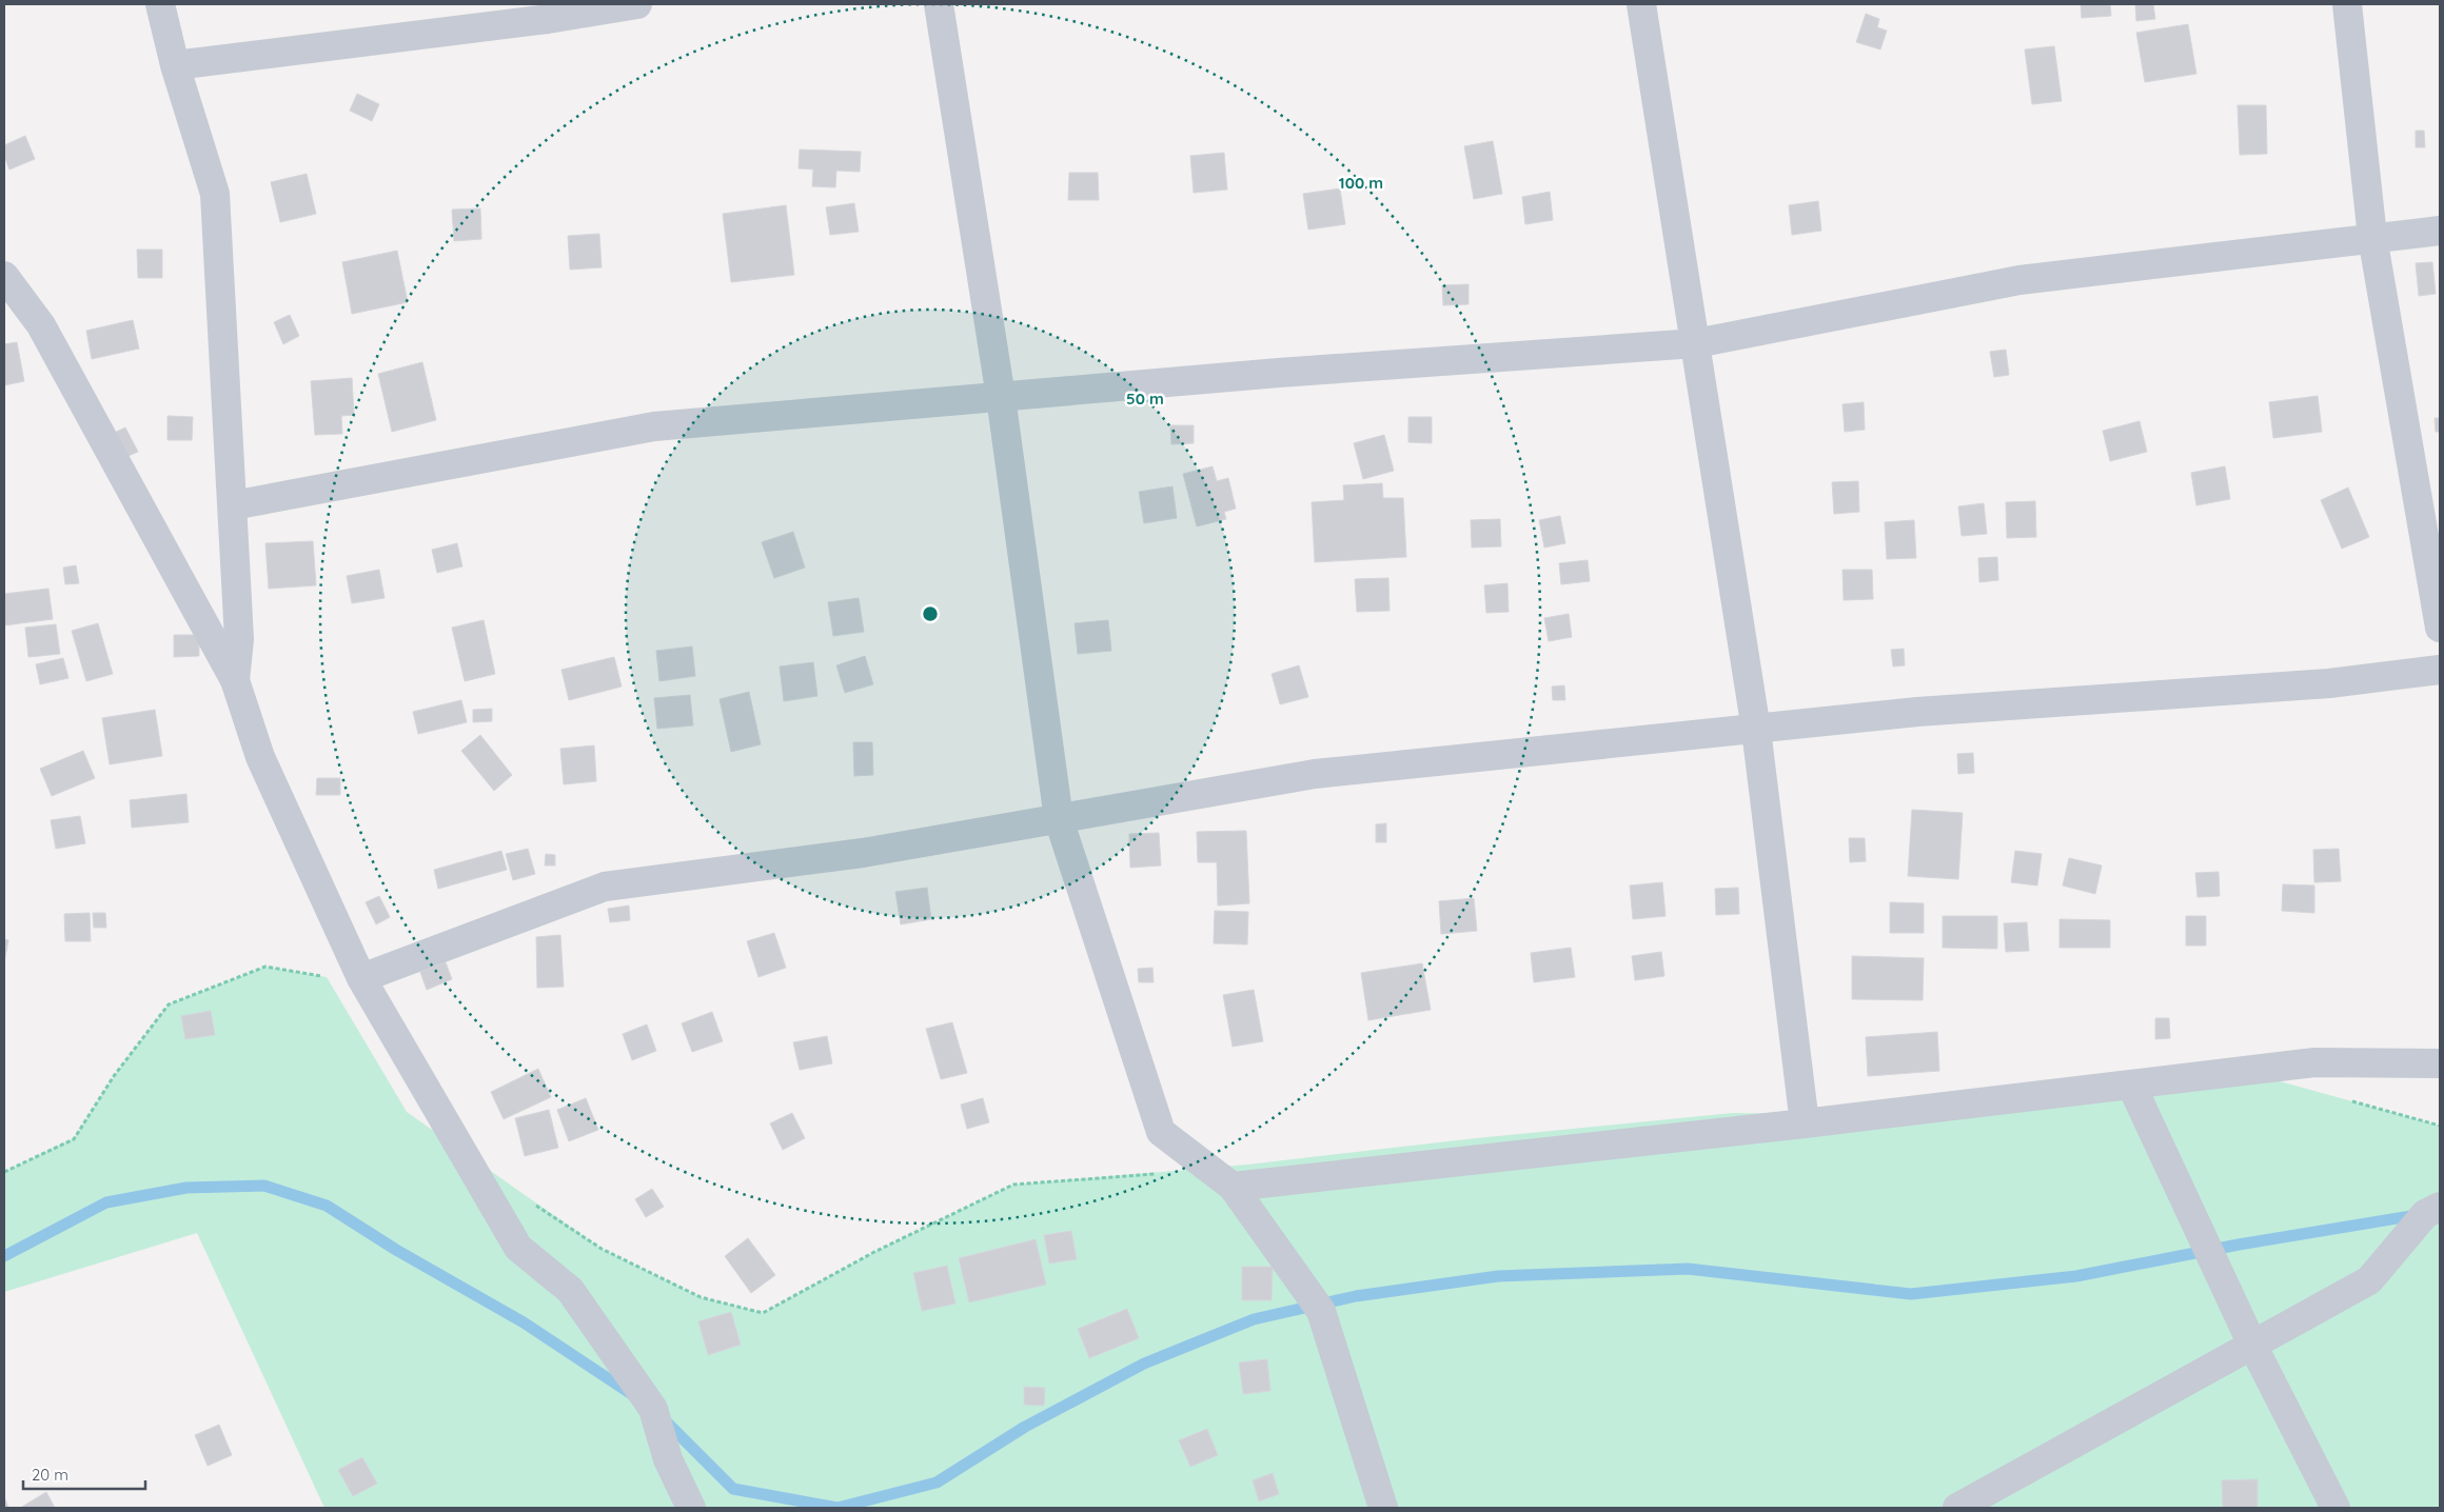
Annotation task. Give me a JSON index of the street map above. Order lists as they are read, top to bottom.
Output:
{
  "scale_bar": "20 m",
  "rings": ["100 m", "50 m"]
}
